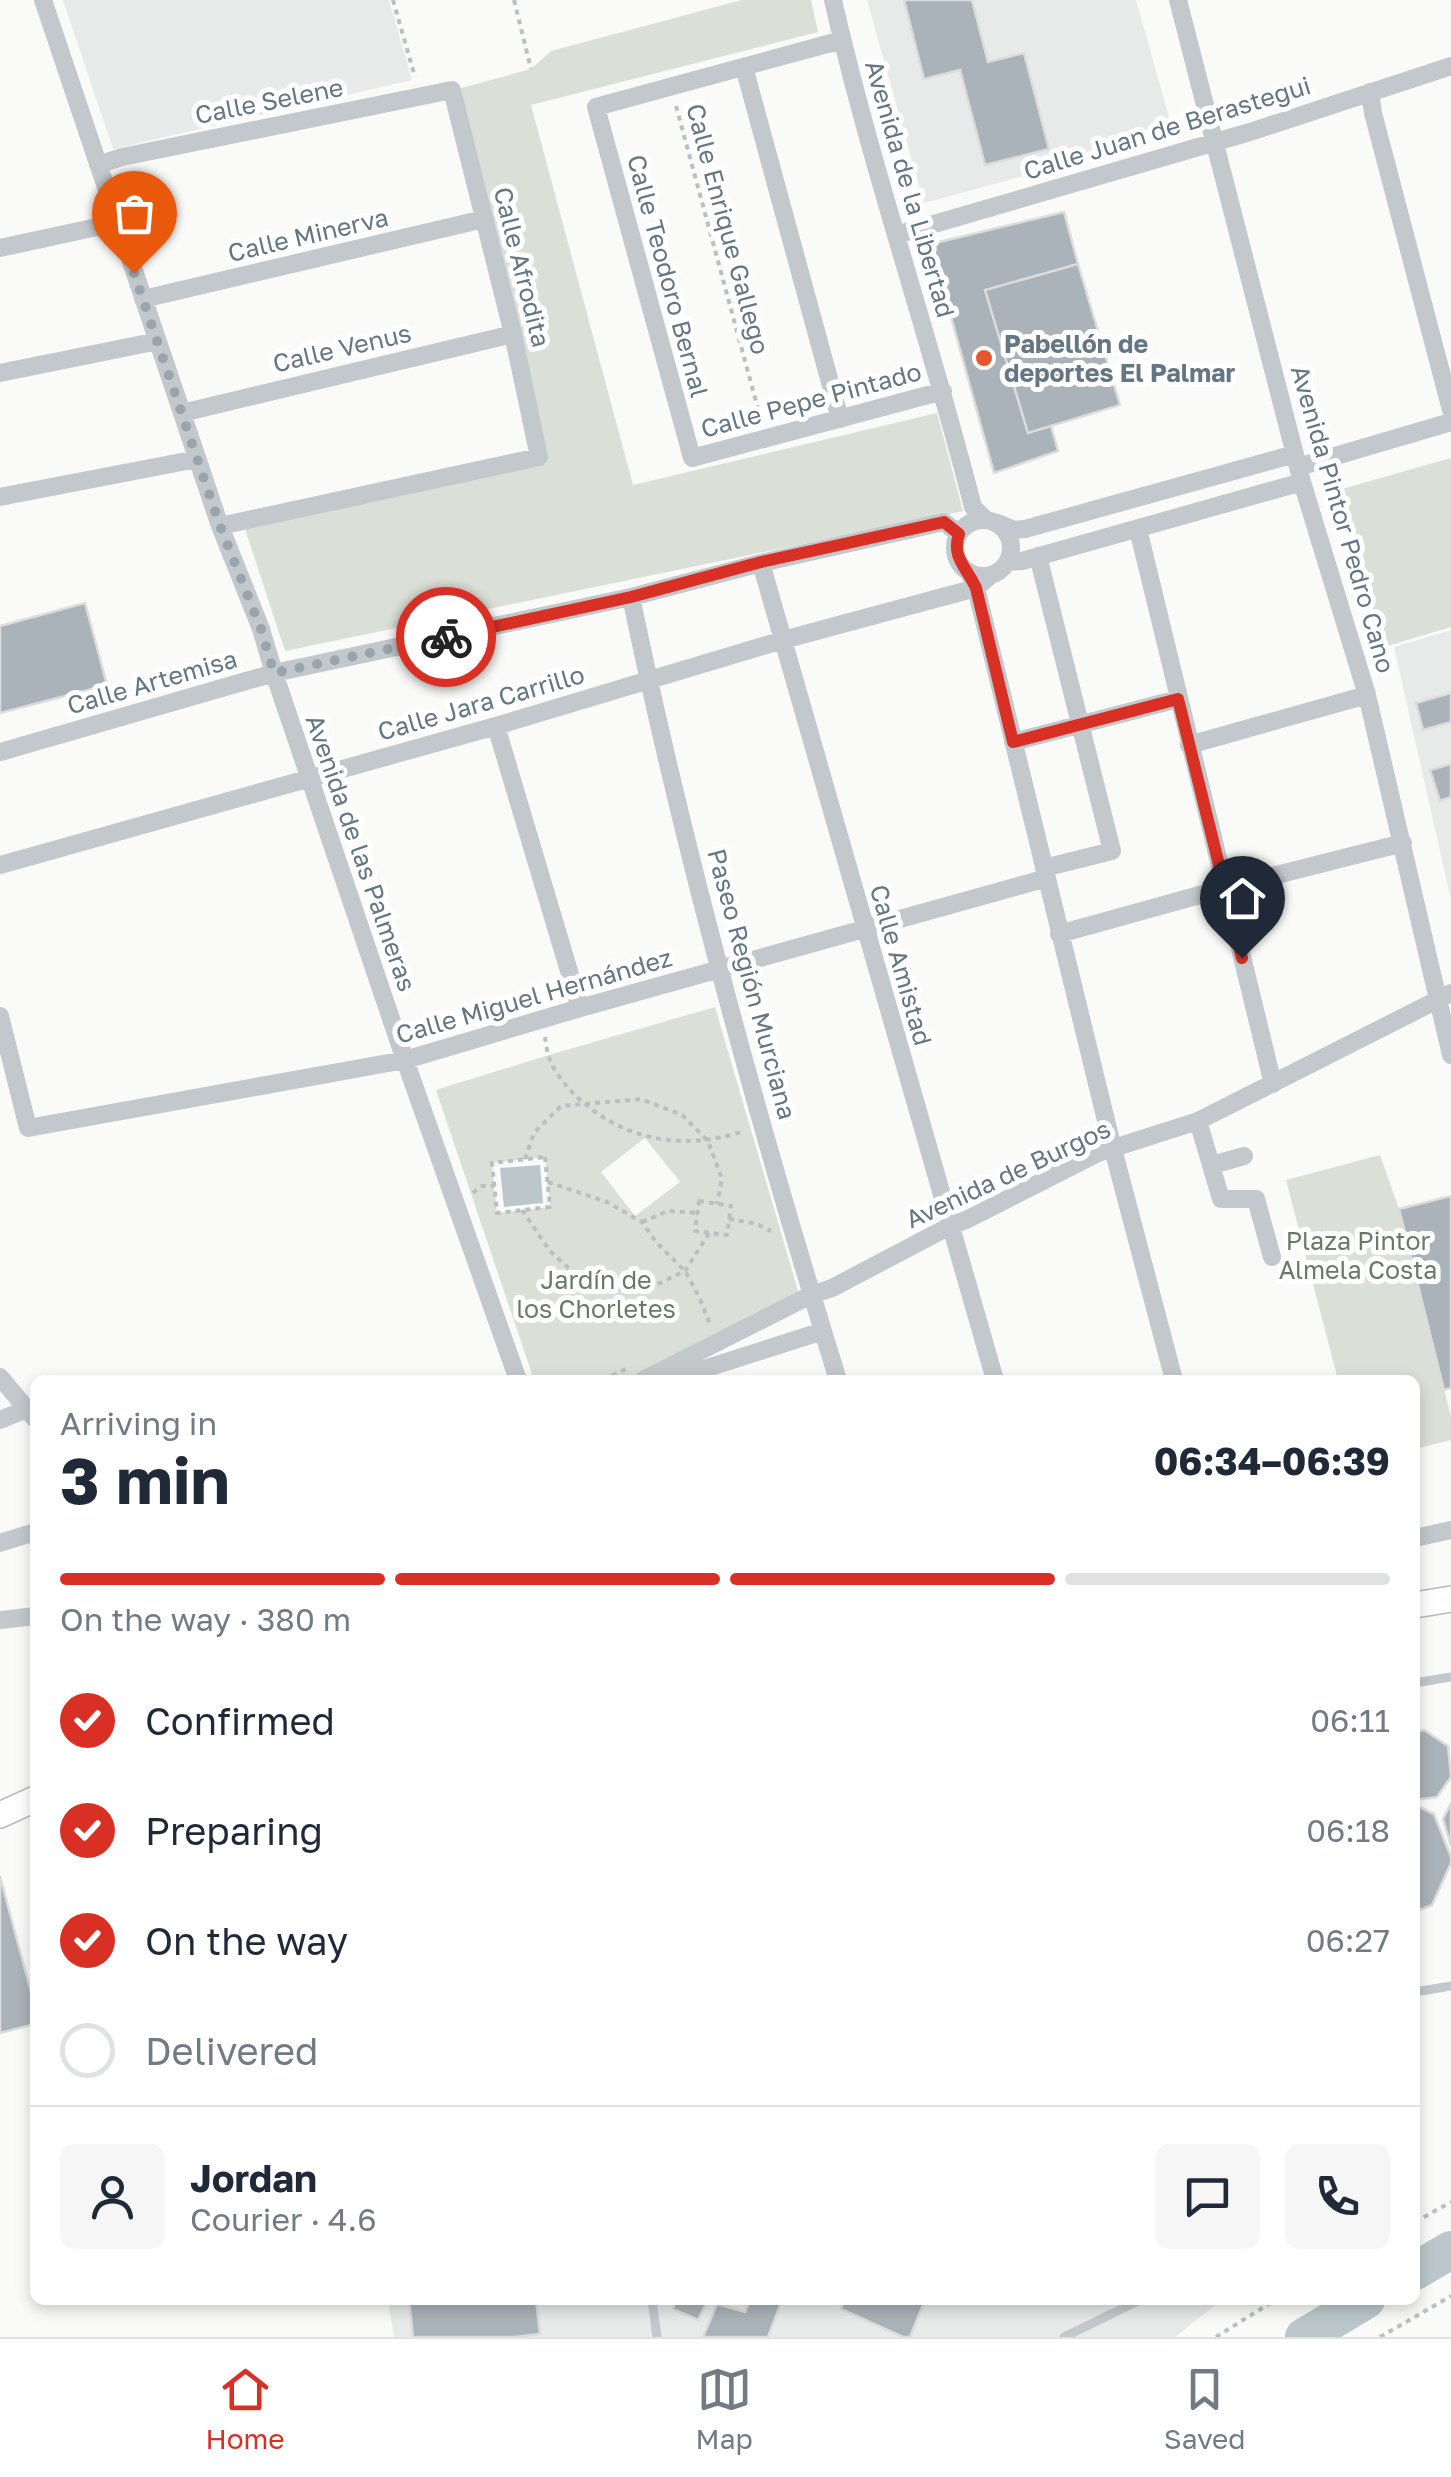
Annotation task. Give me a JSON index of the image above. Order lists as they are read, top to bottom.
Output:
{
  "streets": {
    "street": [
      "Calle Selene",
      "Calle Juan de Berastegui",
      "Avenida de la Libertad",
      "Calle Minerva",
      "Calle Afrodita",
      "Calle Teodoro Bernal",
      "Calle Venus",
      "Calle Pepe Pintado",
      "Avenida Pintor Pedro Cano",
      "Calle Artemisa",
      "Calle Jara Carrillo",
      "Avenida de las Palmeras",
      "Calle Amistad",
      "Paseo Región Murciana",
      "Calle Miguel Hernández",
      "Avenida de Burgos"
    ],
    "path": ["Calle Enrique Gallego"]
  },
  "crossings": [
    ["Calle Selene", "Calle Afrodita"],
    ["Calle Selene", "Avenida de las Palmeras"],
    ["Calle Juan de Berastegui", "Avenida de la Libertad"],
    ["Calle Juan de Berastegui", "Avenida Pintor Pedro Cano"],
    ["Avenida de la Libertad", "Calle Pepe Pintado"],
    ["Avenida de la Libertad", "Calle Artemisa"],
    ["Avenida de la Libertad", "Calle Jara Carrillo"],
    ["Calle Enrique Gallego", "Calle Teodoro Bernal"],
    ["Calle Enrique Gallego", "Calle Pepe Pintado"],
    ["Calle Minerva", "Calle Afrodita"],
    ["Calle Minerva", "Avenida de las Palmeras"],
    ["Calle Afrodita", "Calle Venus"],
    ["Calle Afrodita", "Avenida de las Palmeras"],
    ["Calle Teodoro Bernal", "Calle Pepe Pintado"],
    ["Calle Venus", "Avenida de las Palmeras"],
    ["Avenida Pintor Pedro Cano", "Avenida de Burgos"],
    ["Calle Artemisa", "Calle Jara Carrillo"],
    ["Calle Artemisa", "Avenida de las Palmeras"],
    ["Calle Artemisa", "Calle Amistad"],
    ["Calle Artemisa", "Paseo Región Murciana"],
    ["Calle Jara Carrillo", "Avenida de las Palmeras"],
    ["Calle Jara Carrillo", "Calle Amistad"],
    ["Calle Jara Carrillo", "Paseo Región Murciana"],
    ["Avenida de las Palmeras", "Calle Miguel Hernández"],
    ["Calle Amistad", "Calle Miguel Hernández"],
    ["Calle Amistad", "Avenida de Burgos"],
    ["Paseo Región Murciana", "Calle Miguel Hernández"],
    ["Paseo Región Murciana", "Avenida de Burgos"]
  ],
  "parks": ["Plaza Pintor Almela Costa", "Jardín de los Chorletes"],
  "places": ["Pabellón de deportes El Palmar"],
  "page": {
    "heading": ["3 min", "Arriving in", "06:34–06:39"],
    "panel": ["Jordan", "Courier · 4.6"],
    "bar": "On the way · 380 m",
    "list": [
      ["Confirmed", "06:11"],
      ["Preparing", "06:18"],
      ["On the way", "06:27"],
      "Delivered"
    ],
    "tabs": ["Home", "Map", "Saved"]
  }
}
